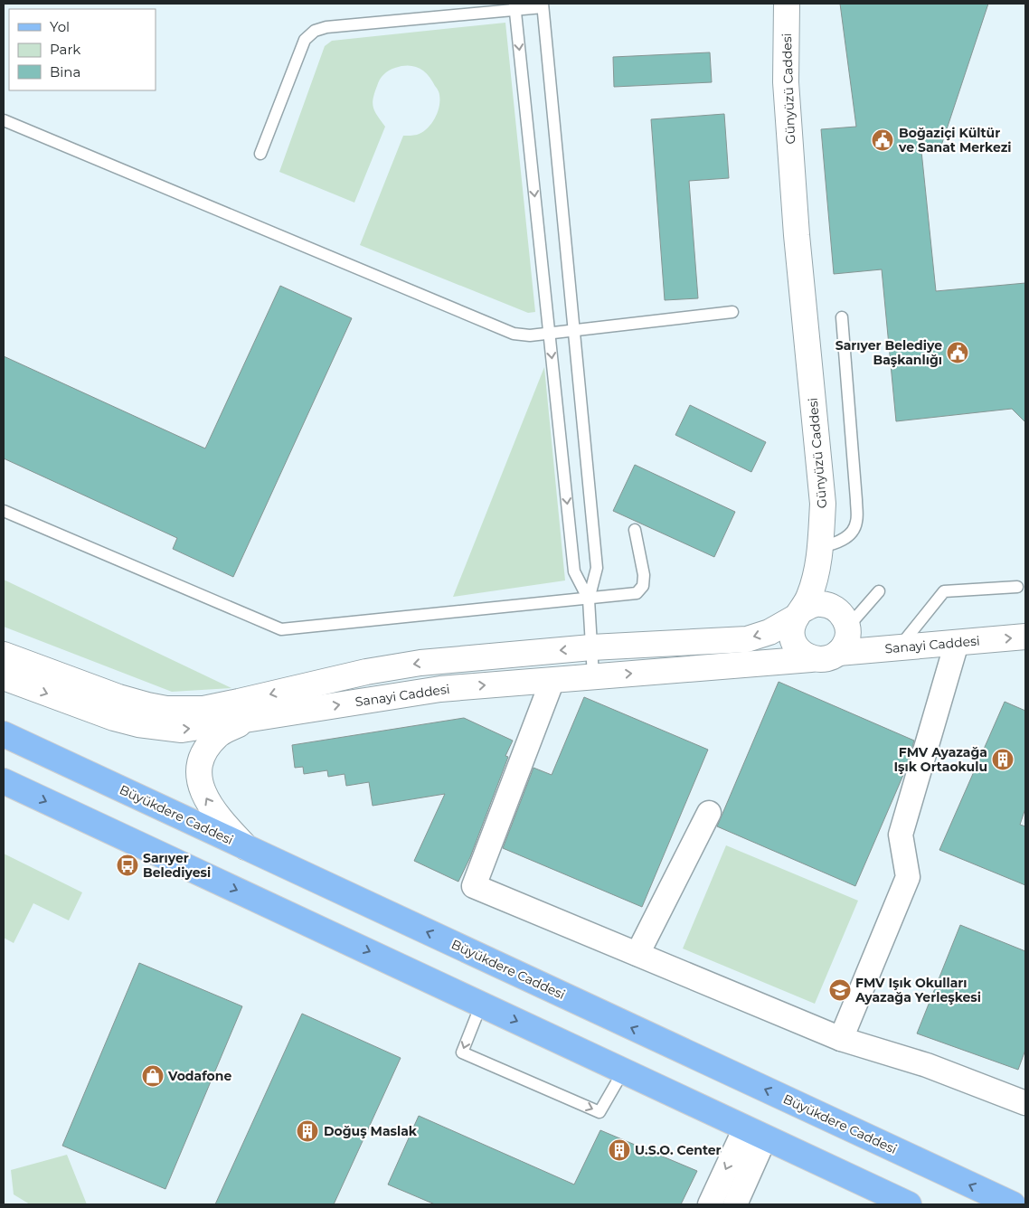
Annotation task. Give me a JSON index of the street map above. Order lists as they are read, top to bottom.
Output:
{
  "streets": {
    "main road": ["Büyükdere Caddesi"],
    "street": ["Günyüzü Caddesi", "Sanayi Caddesi"]
  },
  "places": {
    "public building": ["Boğaziçi Kültür ve Sanat Merkezi", "Sarıyer Belediye Başkanlığı"],
    "building": ["FMV Ayazağa Işık Ortaokulu", "Doğuş Maslak", "U.S.O. Center"],
    "bus stop": ["Sarıyer Belediyesi"],
    "school or university": ["FMV Işık Okulları Ayazağa Yerleşkesi"],
    "shop": ["Vodafone"]
  },
  "legend": ["Yol", "Park", "Bina"]
}
